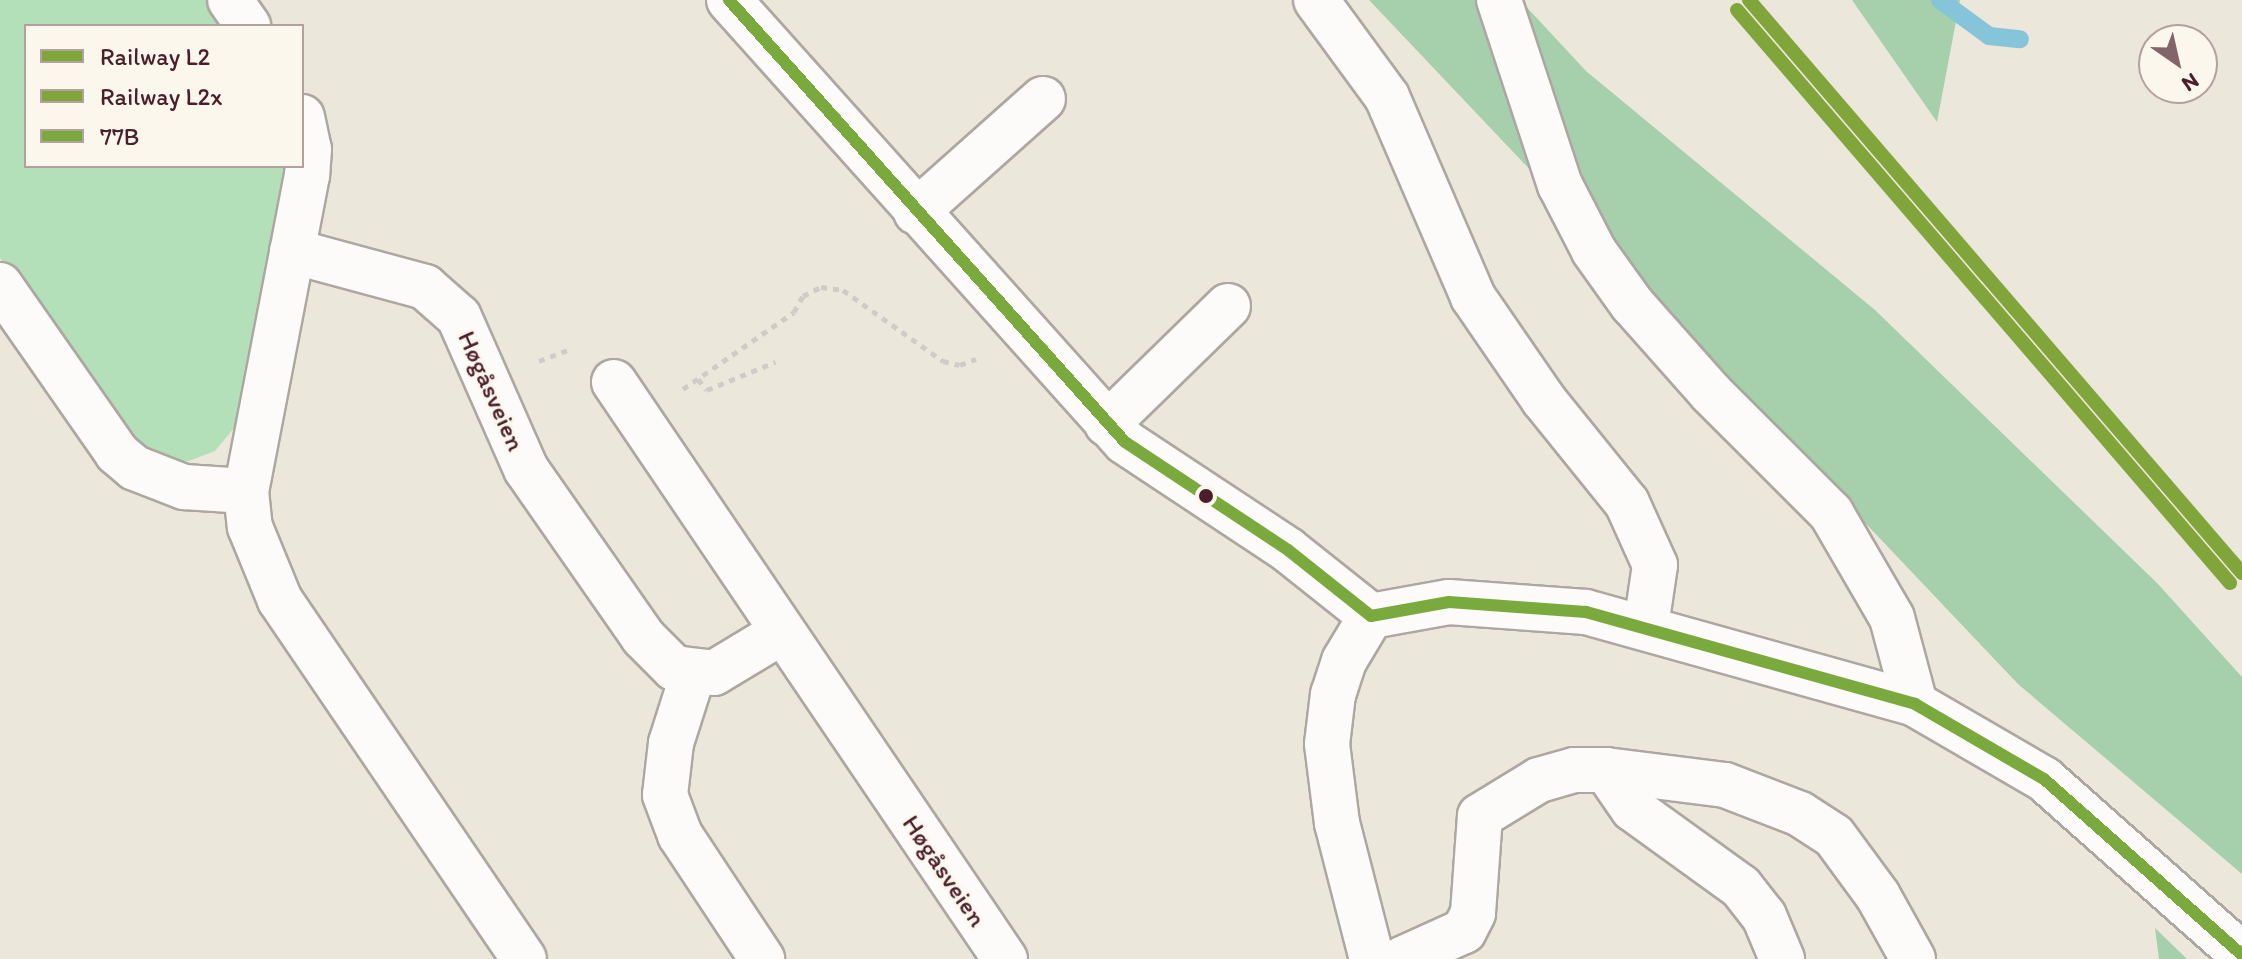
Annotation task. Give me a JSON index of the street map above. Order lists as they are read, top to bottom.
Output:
{
  "streets": {
    "street": ["Høgåsveien"]
  },
  "lines": ["rail line L2", "transit line 77B", "rail line L2x"],
  "legend": ["Railway L2", "Railway L2x", "77B"],
  "north": "bottom right"
}
